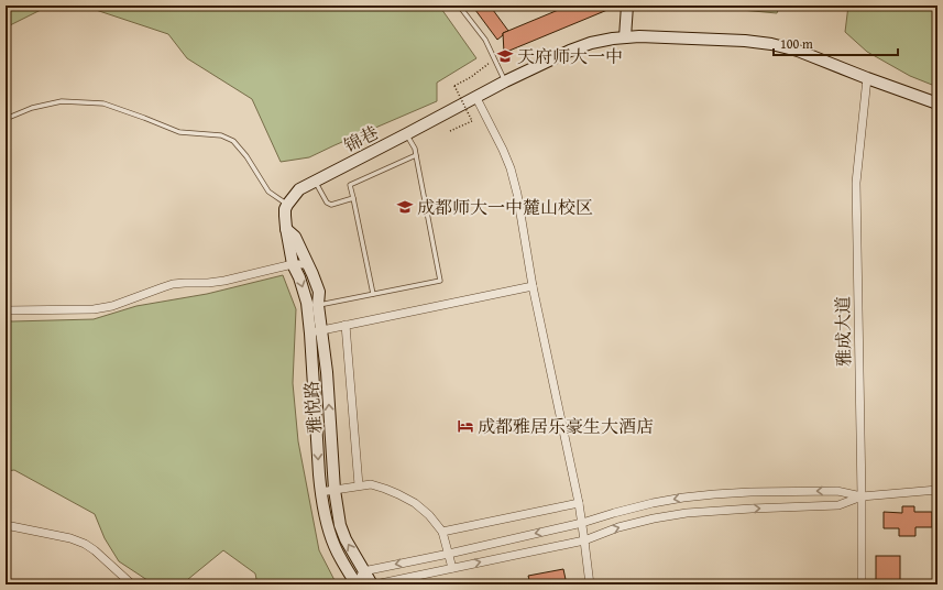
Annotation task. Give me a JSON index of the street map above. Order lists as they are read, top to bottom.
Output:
{
  "streets": {
    "street": ["锦巷", "雅成大道", "雅悦路"]
  },
  "crossings": [
    ["锦巷", "雅成大道"]
  ],
  "places": {
    "school or university": ["天府师大一中", "成都师大一中麓山校区"],
    "hotel": ["成都雅居乐豪生大酒店"]
  },
  "scale_bar": "100 m"
}
